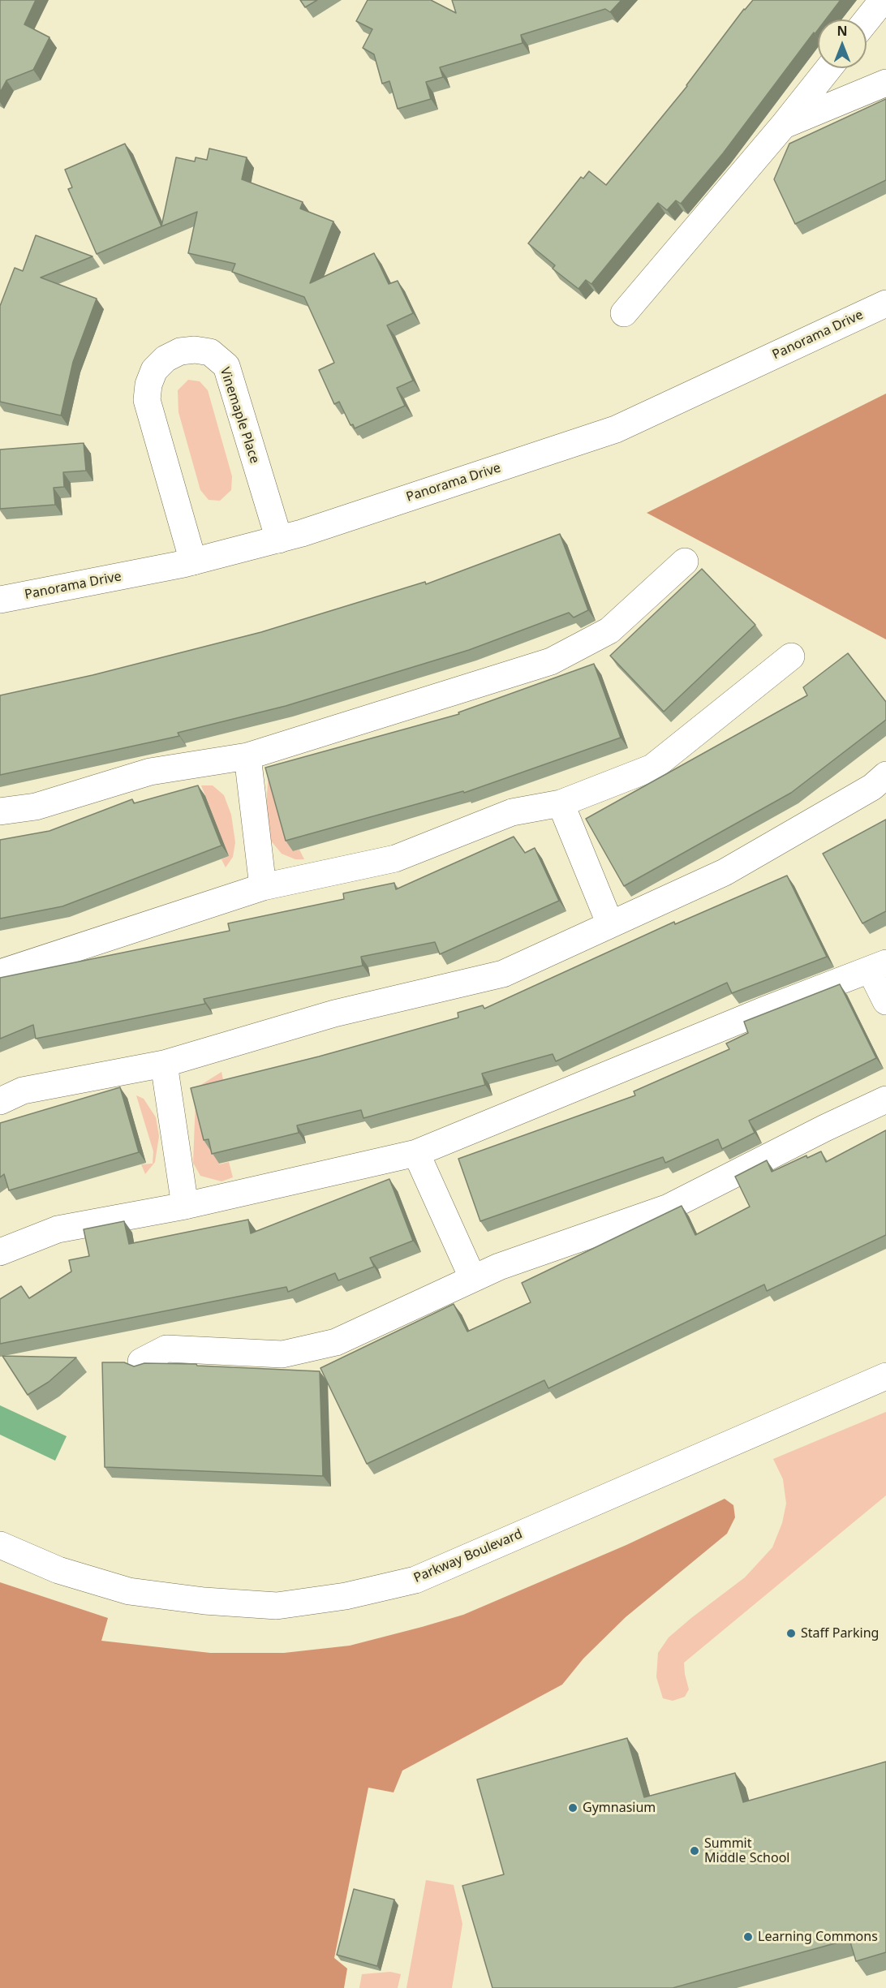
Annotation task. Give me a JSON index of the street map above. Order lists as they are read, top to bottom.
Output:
{
  "streets": {
    "street": ["Panorama Drive", "Vinemaple Place", "Parkway Boulevard"]
  },
  "crossings": [
    ["Panorama Drive", "Vinemaple Place"]
  ],
  "places": [
    "Staff Parking",
    "Gymnasium",
    "Summit Middle School",
    "Learning Commons"
  ],
  "north": "top"
}
